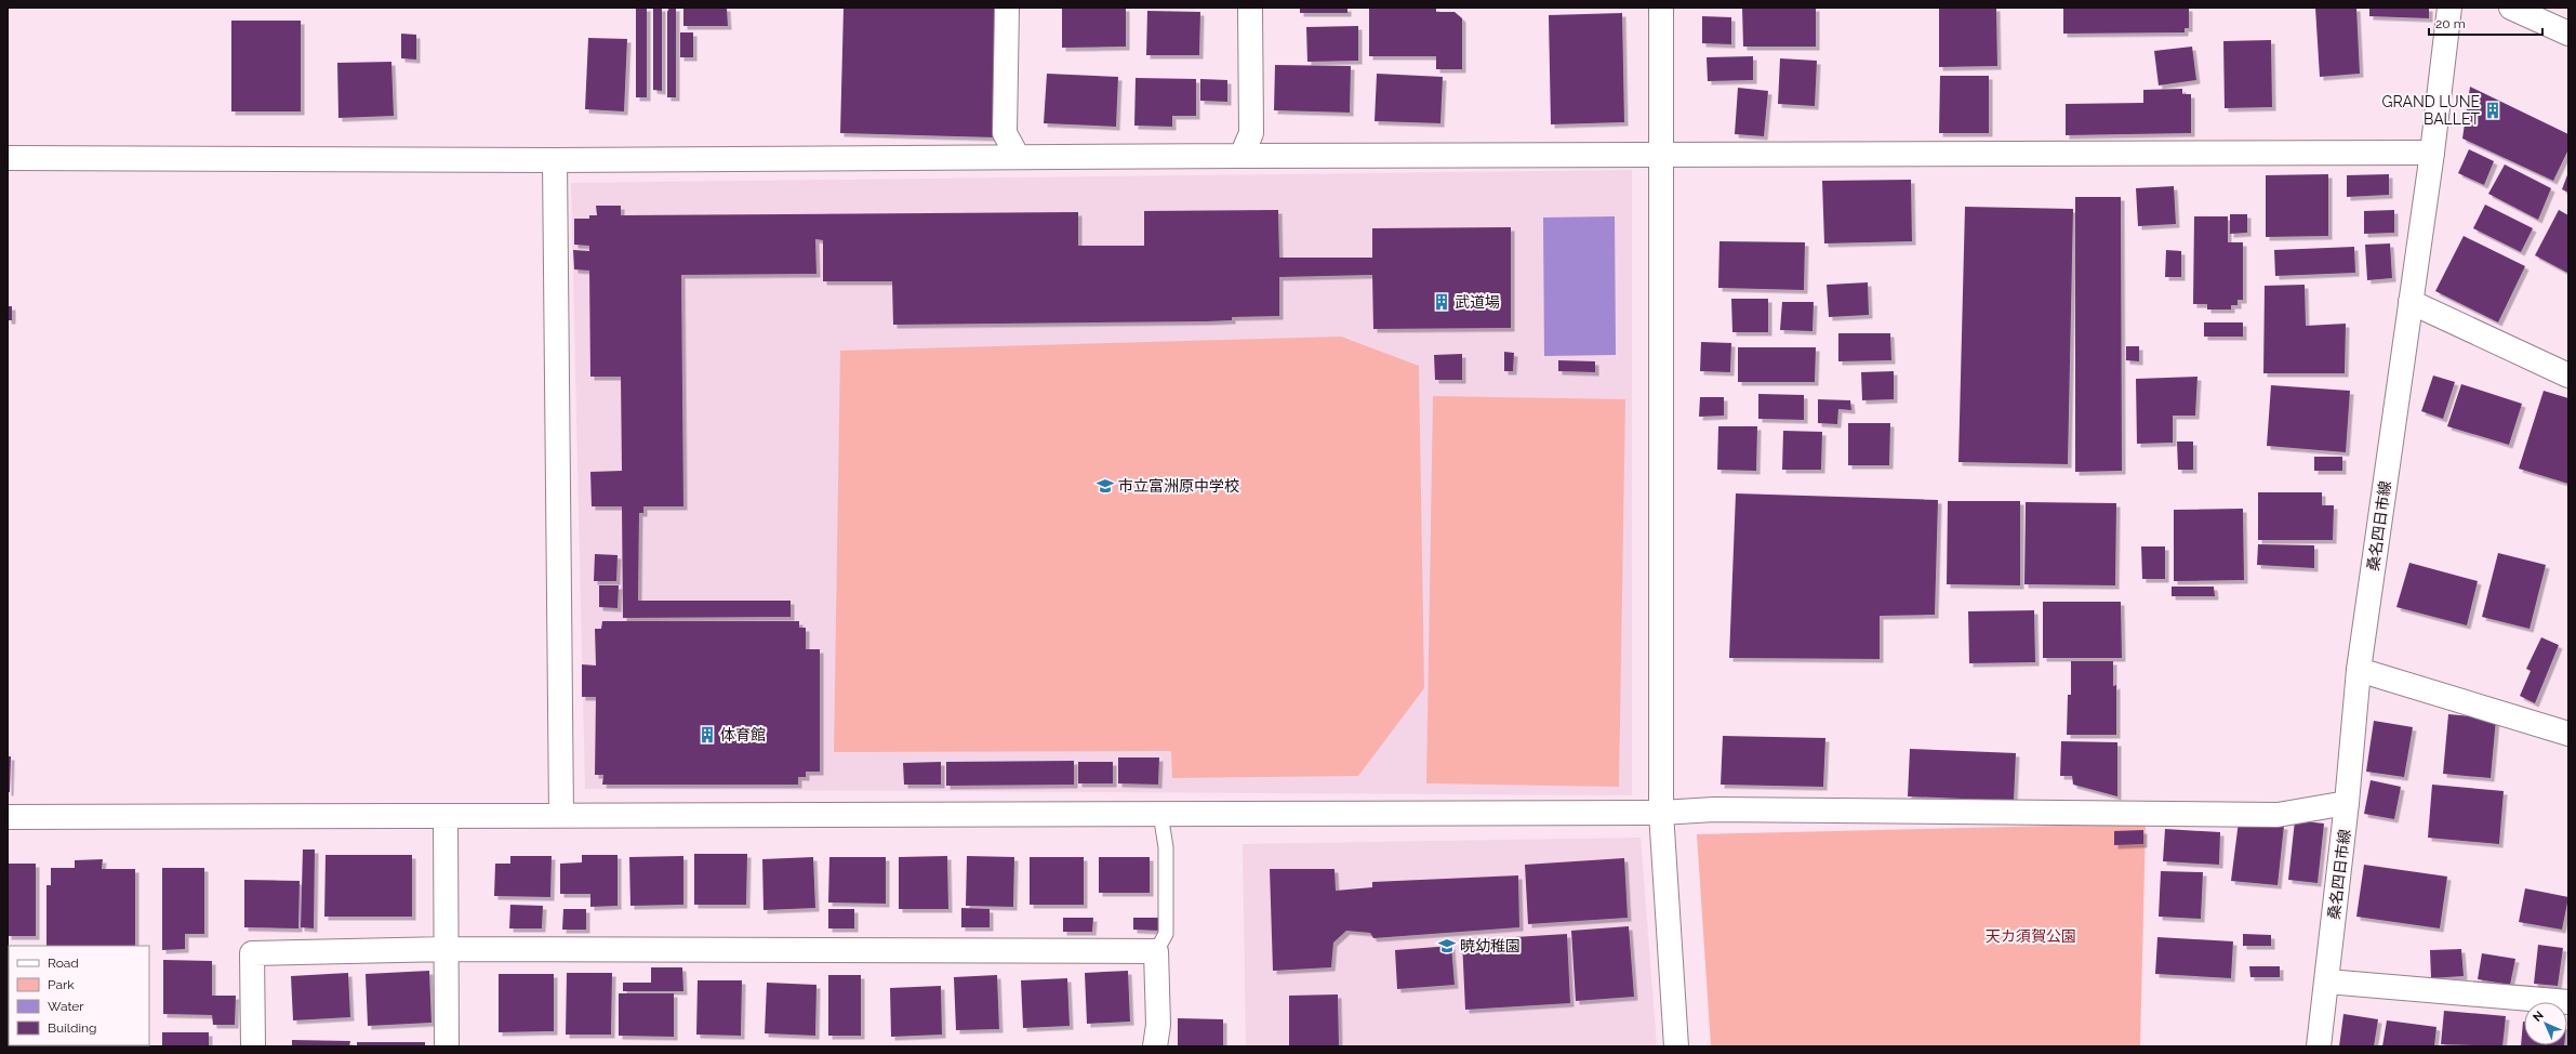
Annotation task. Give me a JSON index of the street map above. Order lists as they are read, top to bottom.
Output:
{
  "streets": {
    "street": ["桑名四日市線"]
  },
  "parks": ["天カ須賀公園"],
  "places": {
    "building": ["GRAND LUNE BALLET", "武道場", "体育館"],
    "school or university": ["市立富洲原中学校", "暁幼稚園"]
  },
  "legend": [
    "Road",
    "Park",
    "Water",
    "Building"
  ],
  "scale_bar": "20 m",
  "north": "top left"
}
